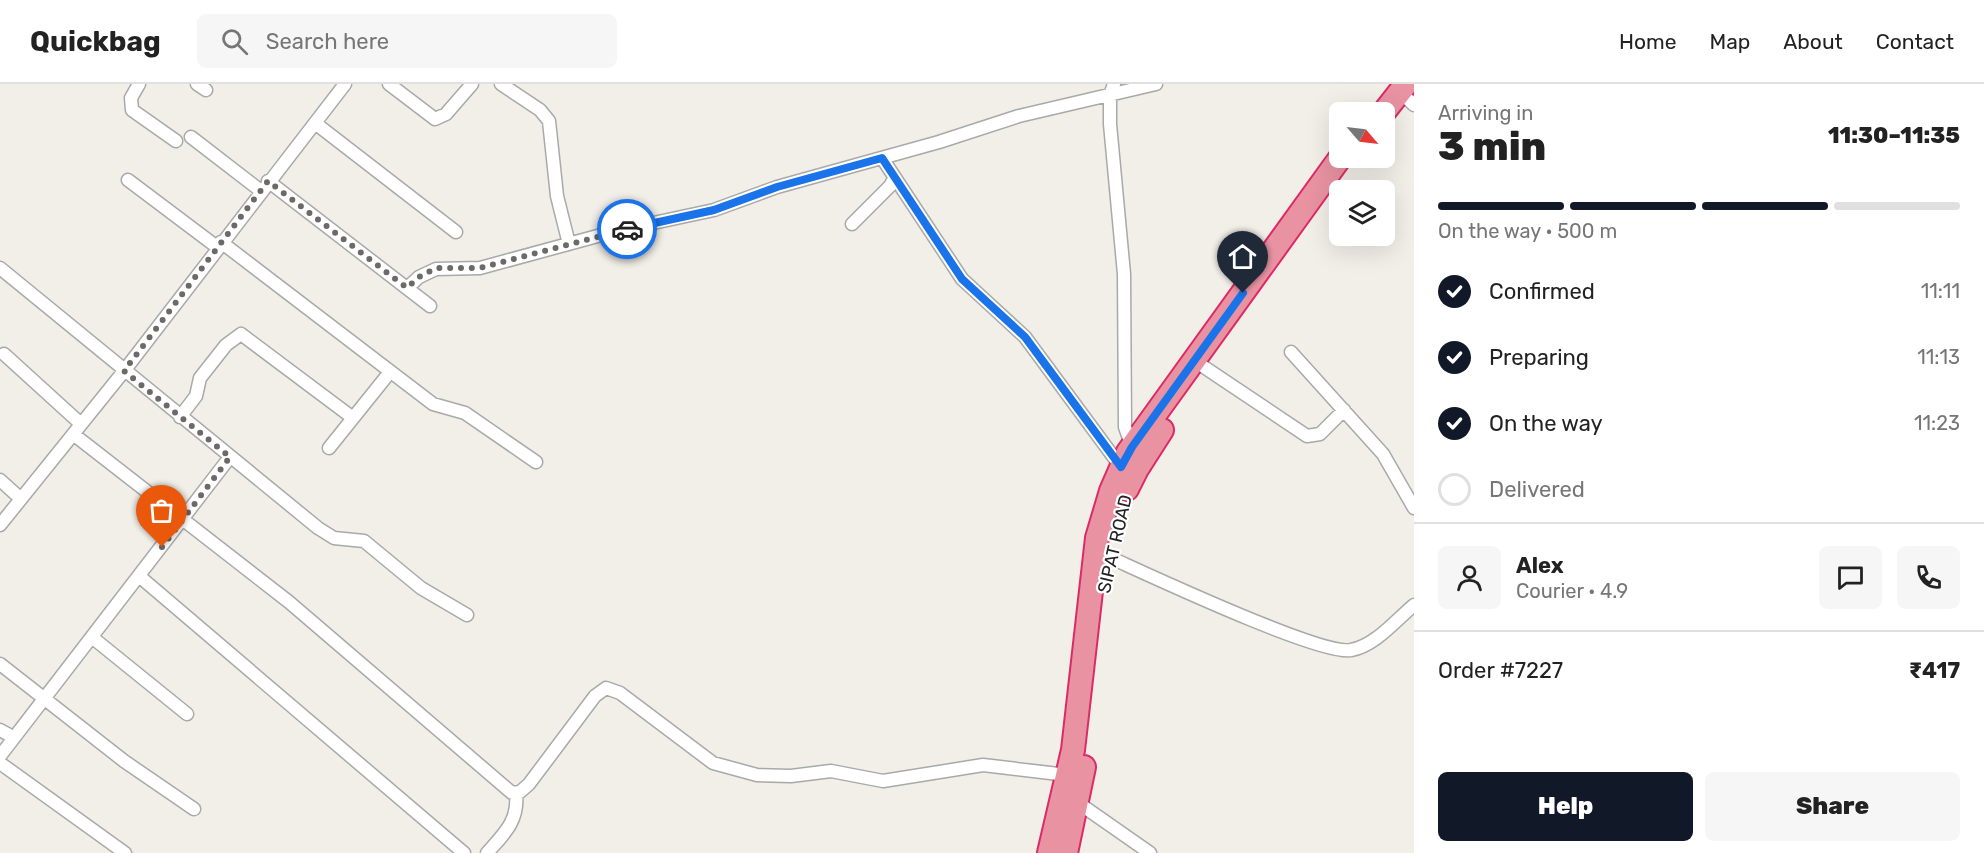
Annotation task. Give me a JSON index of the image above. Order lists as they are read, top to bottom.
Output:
{
  "streets": {
    "highway": ["SIPAT ROAD"]
  },
  "north": "bottom right",
  "page": {
    "header": "Quickbag",
    "search": "Search here",
    "nav": [
      "Home",
      "Map",
      "About",
      "Contact"
    ],
    "heading": ["3 min", "Arriving in", "11:30–11:35"],
    "panel": [
      "Alex",
      "Courier · 4.9",
      "Order #7227",
      "₹417"
    ],
    "bar": "On the way · 500 m",
    "list": [
      ["Confirmed", "11:11"],
      ["Preparing", "11:13"],
      ["On the way", "11:23"],
      "Delivered"
    ],
    "buttons": ["Help", "Share"]
  }
}
